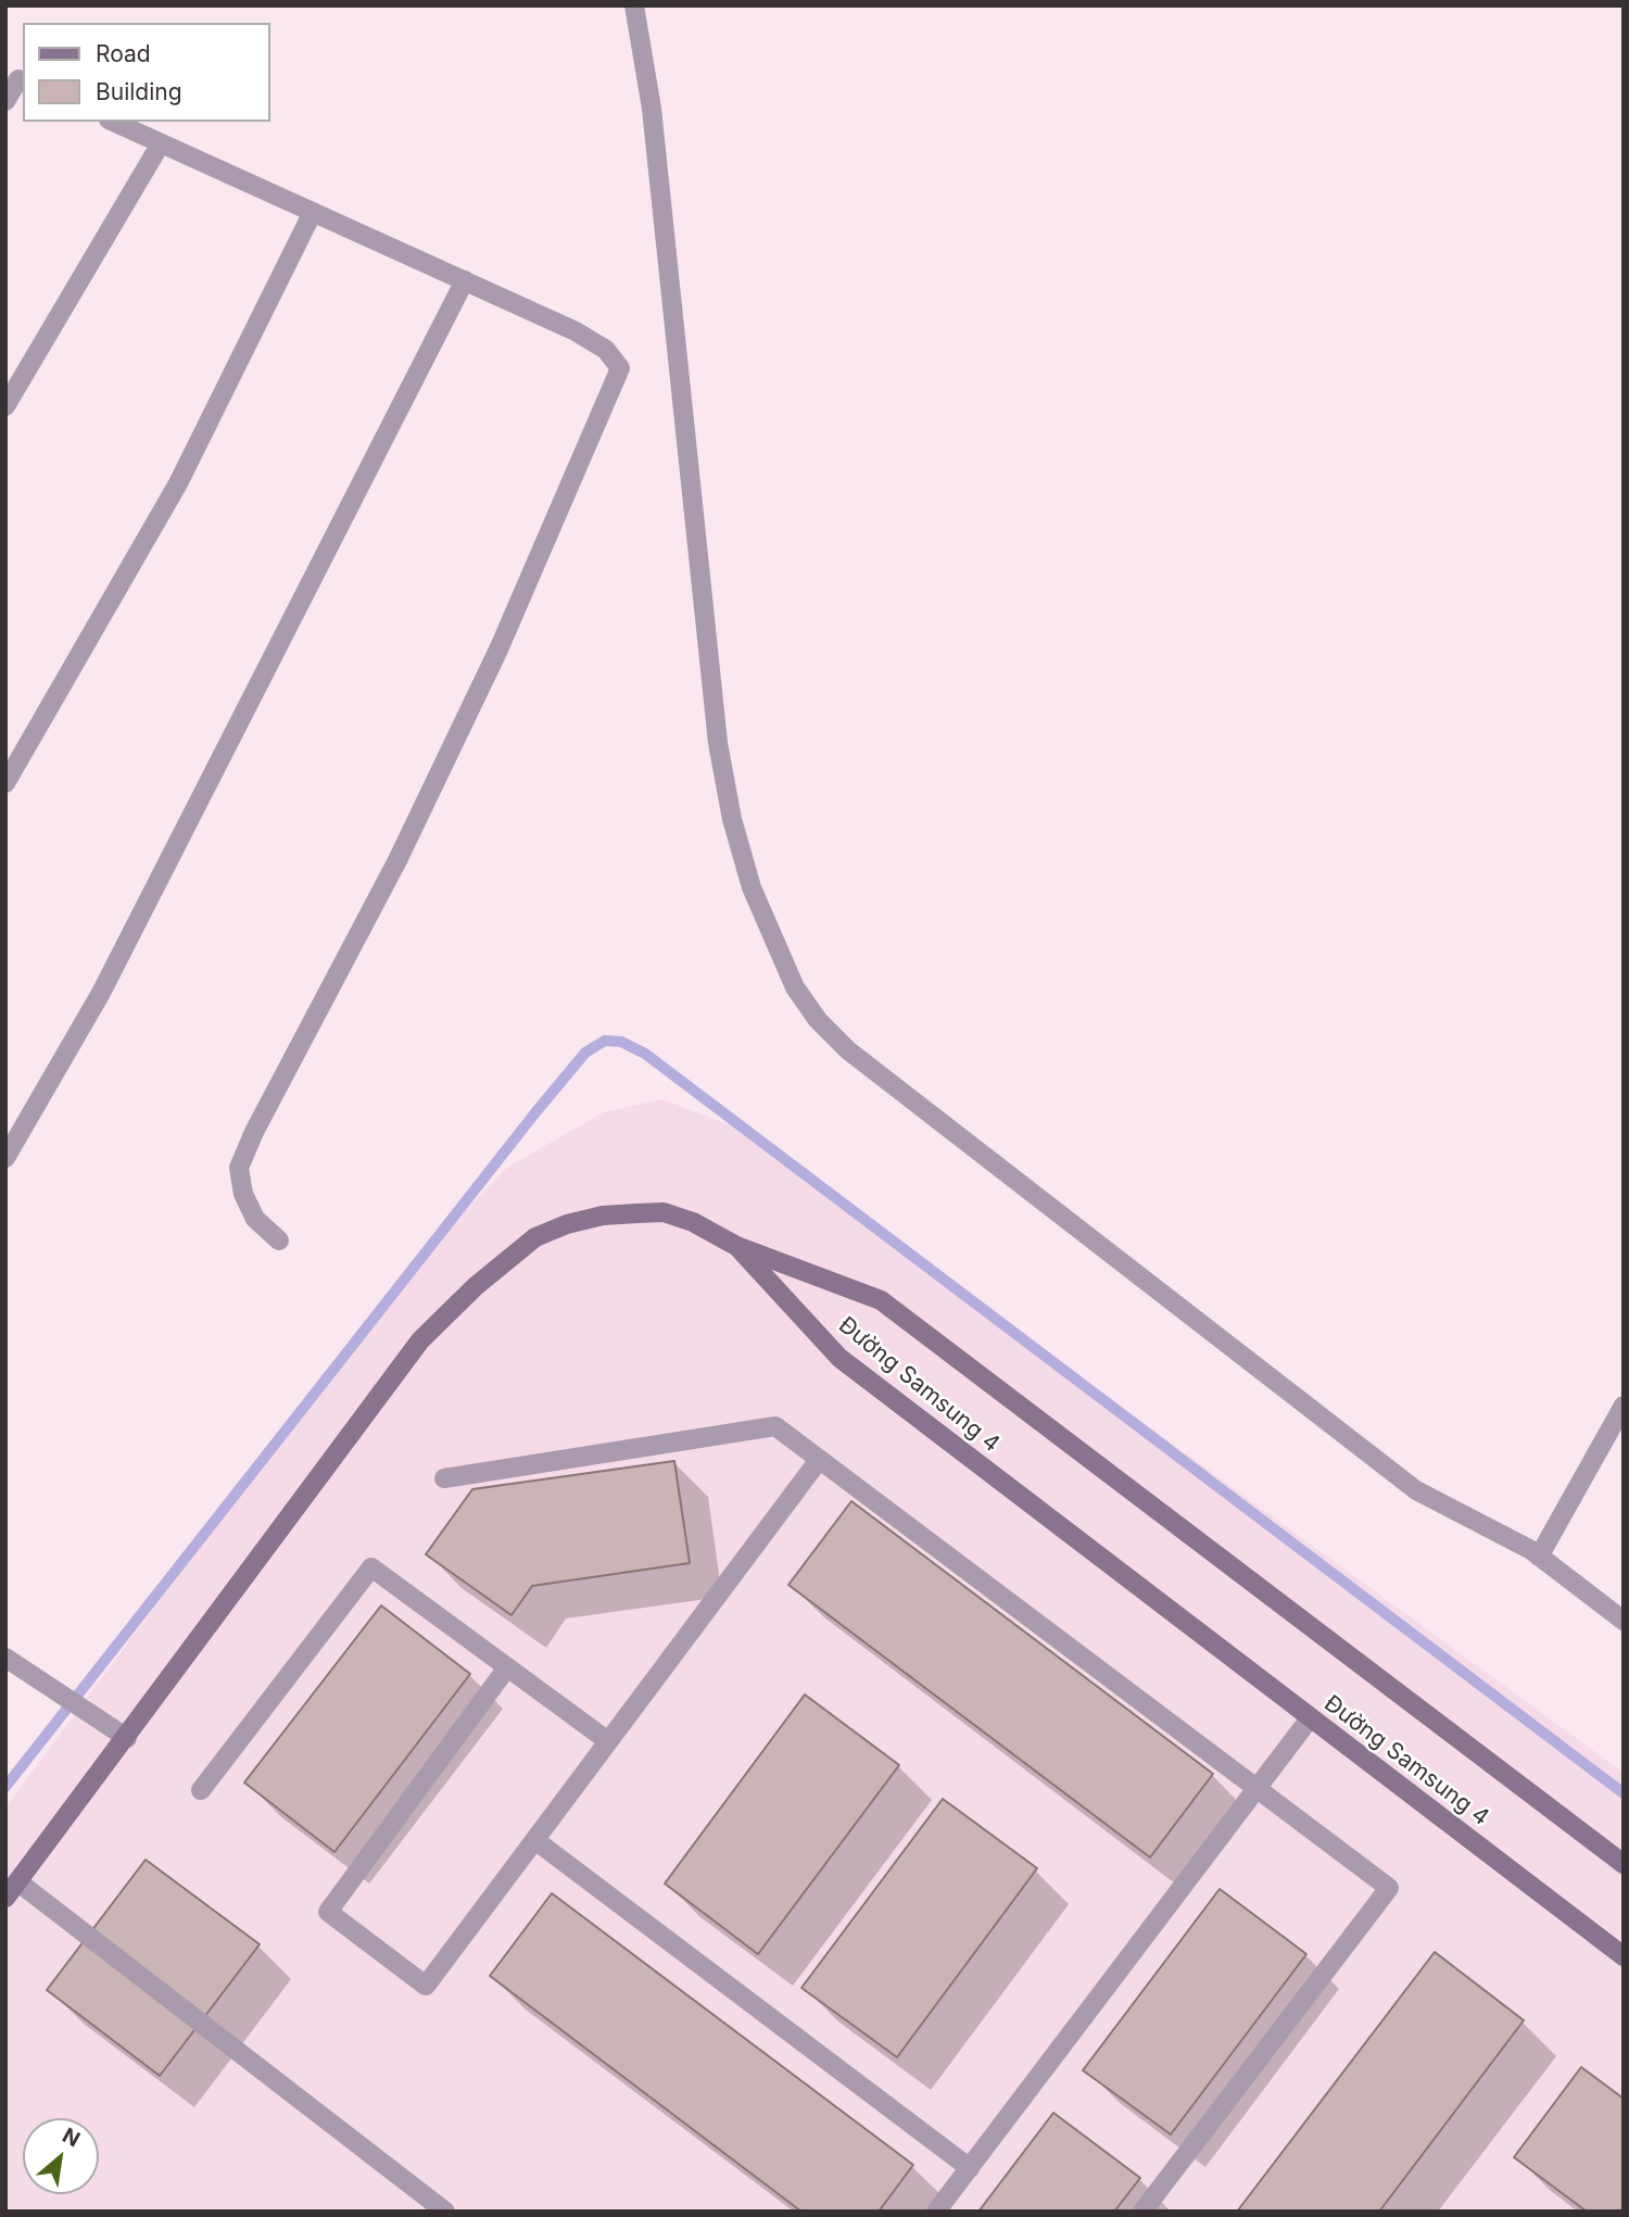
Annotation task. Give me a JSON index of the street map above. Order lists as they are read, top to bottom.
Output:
{
  "streets": {
    "main road": ["Đường Samsung 4"]
  },
  "legend": ["Road", "Building"],
  "north": "top right"
}
